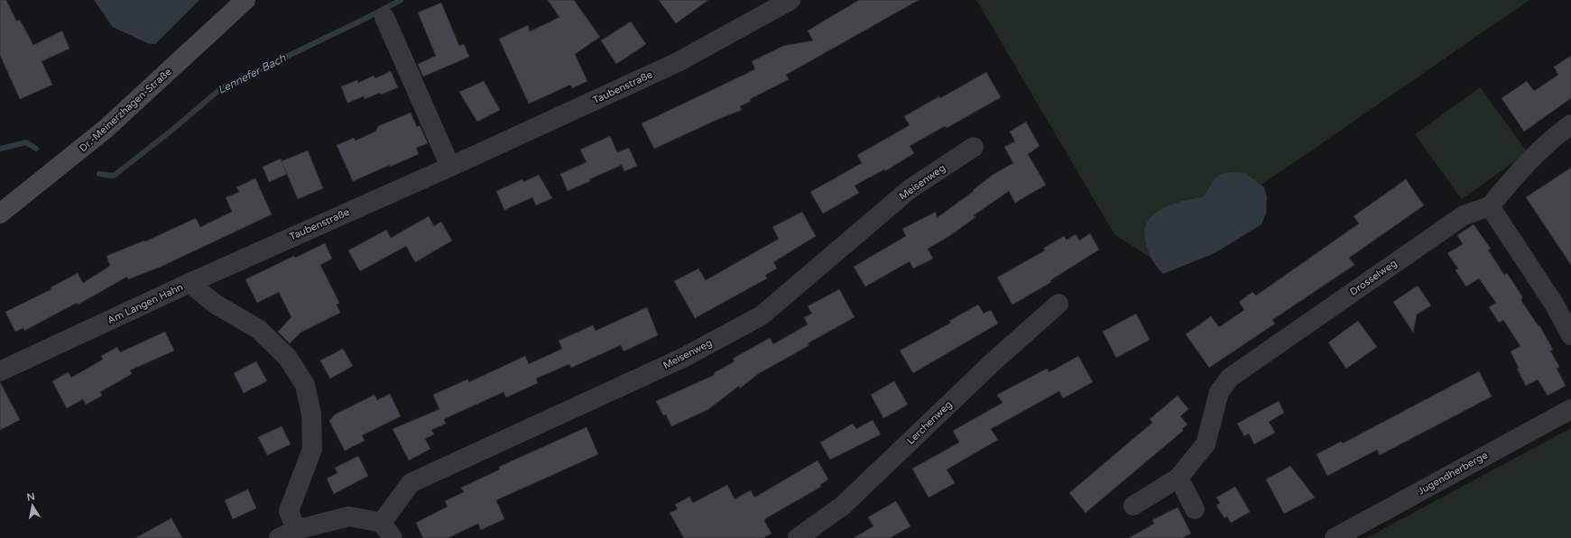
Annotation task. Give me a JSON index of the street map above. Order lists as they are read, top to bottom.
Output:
{
  "streets": {
    "main road": ["Dr.-Meinerzhagen-Straße"],
    "street": [
      "Taubenstraße",
      "Meisenweg",
      "Drosselweg",
      "Am Langen Hahn",
      "Lerchenweg",
      "Jugendherberge"
    ]
  },
  "crossings": [
    ["Taubenstraße", "Am Langen Hahn"]
  ],
  "water": ["Lennefer Bach"],
  "north": "top"
}
